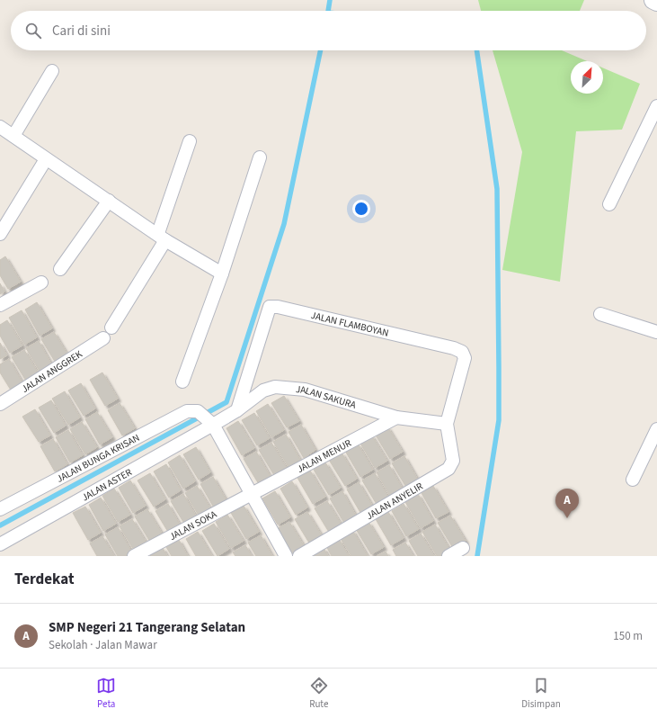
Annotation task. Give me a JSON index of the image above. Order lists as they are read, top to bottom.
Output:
{
  "streets": {
    "street": [
      "JALAN FLAMBOYAN",
      "JALAN ANGGREK",
      "JALAN SAKURA",
      "JALAN MENUR",
      "JALAN BUNGA KRISAN",
      "JALAN ASTER",
      "JALAN ANYELIR",
      "JALAN SOKA"
    ]
  },
  "crossings": [
    ["JALAN FLAMBOYAN", "JALAN SAKURA"],
    ["JALAN FLAMBOYAN", "JALAN ANYELIR"],
    ["JALAN SAKURA", "JALAN MENUR"],
    ["JALAN SAKURA", "JALAN BUNGA KRISAN"],
    ["JALAN SAKURA", "JALAN ASTER"],
    ["JALAN SAKURA", "JALAN ANYELIR"],
    ["JALAN MENUR", "JALAN SOKA"],
    ["JALAN BUNGA KRISAN", "JALAN ASTER"]
  ],
  "north": "top right",
  "page": {
    "search": "Cari di sini",
    "pins": "A",
    "heading": "Terdekat",
    "list": [
      {
        "mark": "A",
        "name": "SMP Negeri 21 Tangerang Selatan",
        "note": "Sekolah · Jalan Mawar",
        "value": "150 m"
      }
    ],
    "nav": ["Peta", "Rute", "Disimpan"]
  }
}
